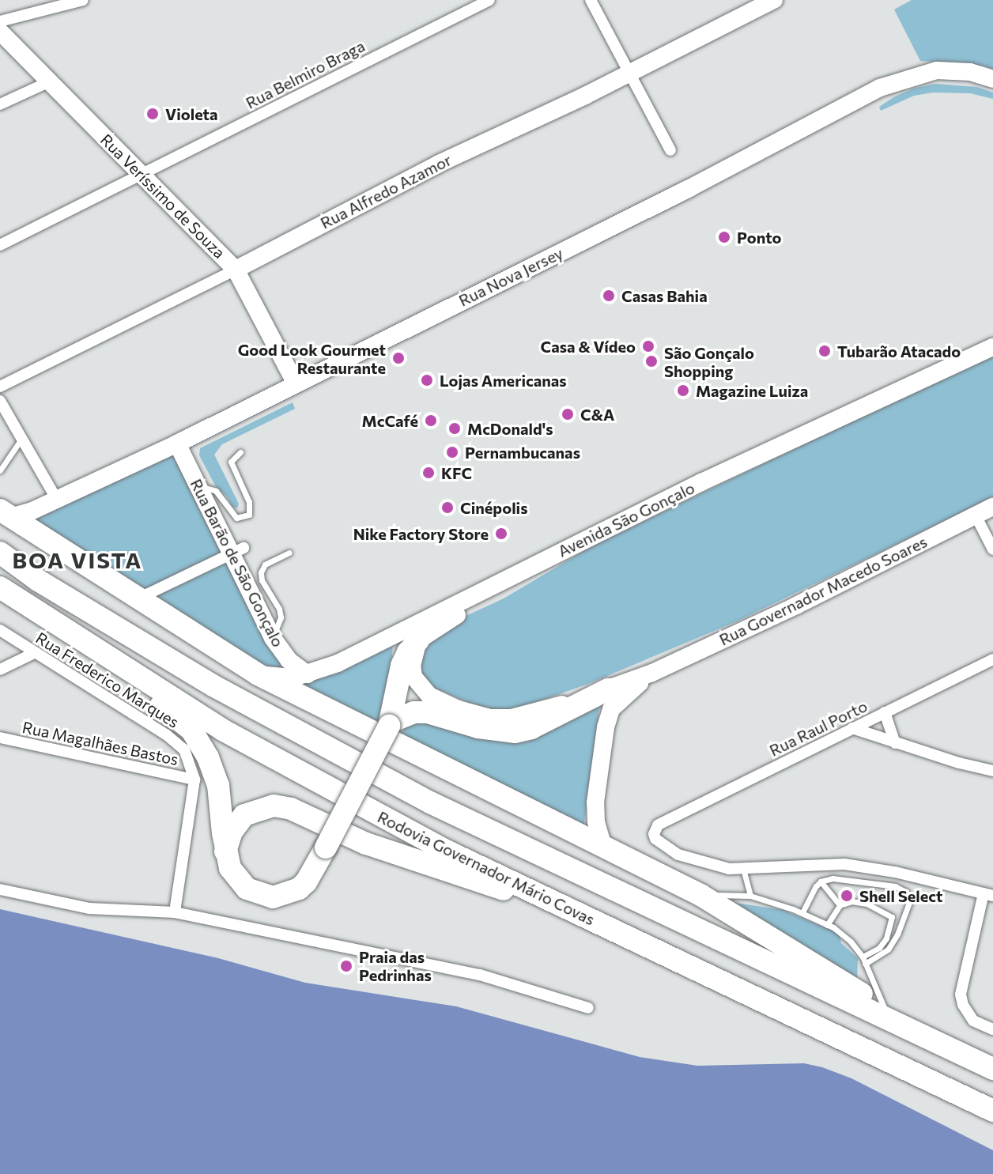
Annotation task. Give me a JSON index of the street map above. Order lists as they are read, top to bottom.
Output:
{
  "streets": {
    "highway": ["Rodovia Governador Mário Covas"],
    "street": [
      "Rua Belmiro Braga",
      "Rua Alfredo Azamor",
      "Rua Veríssimo de Souza",
      "Rua Nova Jersey",
      "Avenida São Gonçalo",
      "Rua Barão de São Gonçalo",
      "Rua Governador Macedo Soares",
      "Rua Frederico Marques",
      "Rua Raul Porto",
      "Rua Magalhães Bastos"
    ]
  },
  "crossings": [
    ["Rua Belmiro Braga", "Rua Veríssimo de Souza"],
    ["Rua Alfredo Azamor", "Rua Veríssimo de Souza"],
    ["Rua Veríssimo de Souza", "Rua Nova Jersey"],
    ["Rua Nova Jersey", "Rua Barão de São Gonçalo"],
    ["Avenida São Gonçalo", "Rua Barão de São Gonçalo"],
    ["Rua Frederico Marques", "Rua Magalhães Bastos"]
  ],
  "districts": ["BOA VISTA"],
  "places": [
    "Violeta",
    "Ponto",
    "Casas Bahia",
    "Casa & Vídeo",
    "Tubarão Atacado",
    "Good Look Gourmet Restaurante",
    "São Gonçalo Shopping",
    "Lojas Americanas",
    "Magazine Luiza",
    "C&A",
    "McCafé",
    "McDonald's",
    "Pernambucanas",
    "KFC",
    "Cinépolis",
    "Nike Factory Store",
    "Shell Select",
    "Praia das Pedrinhas"
  ]
}
